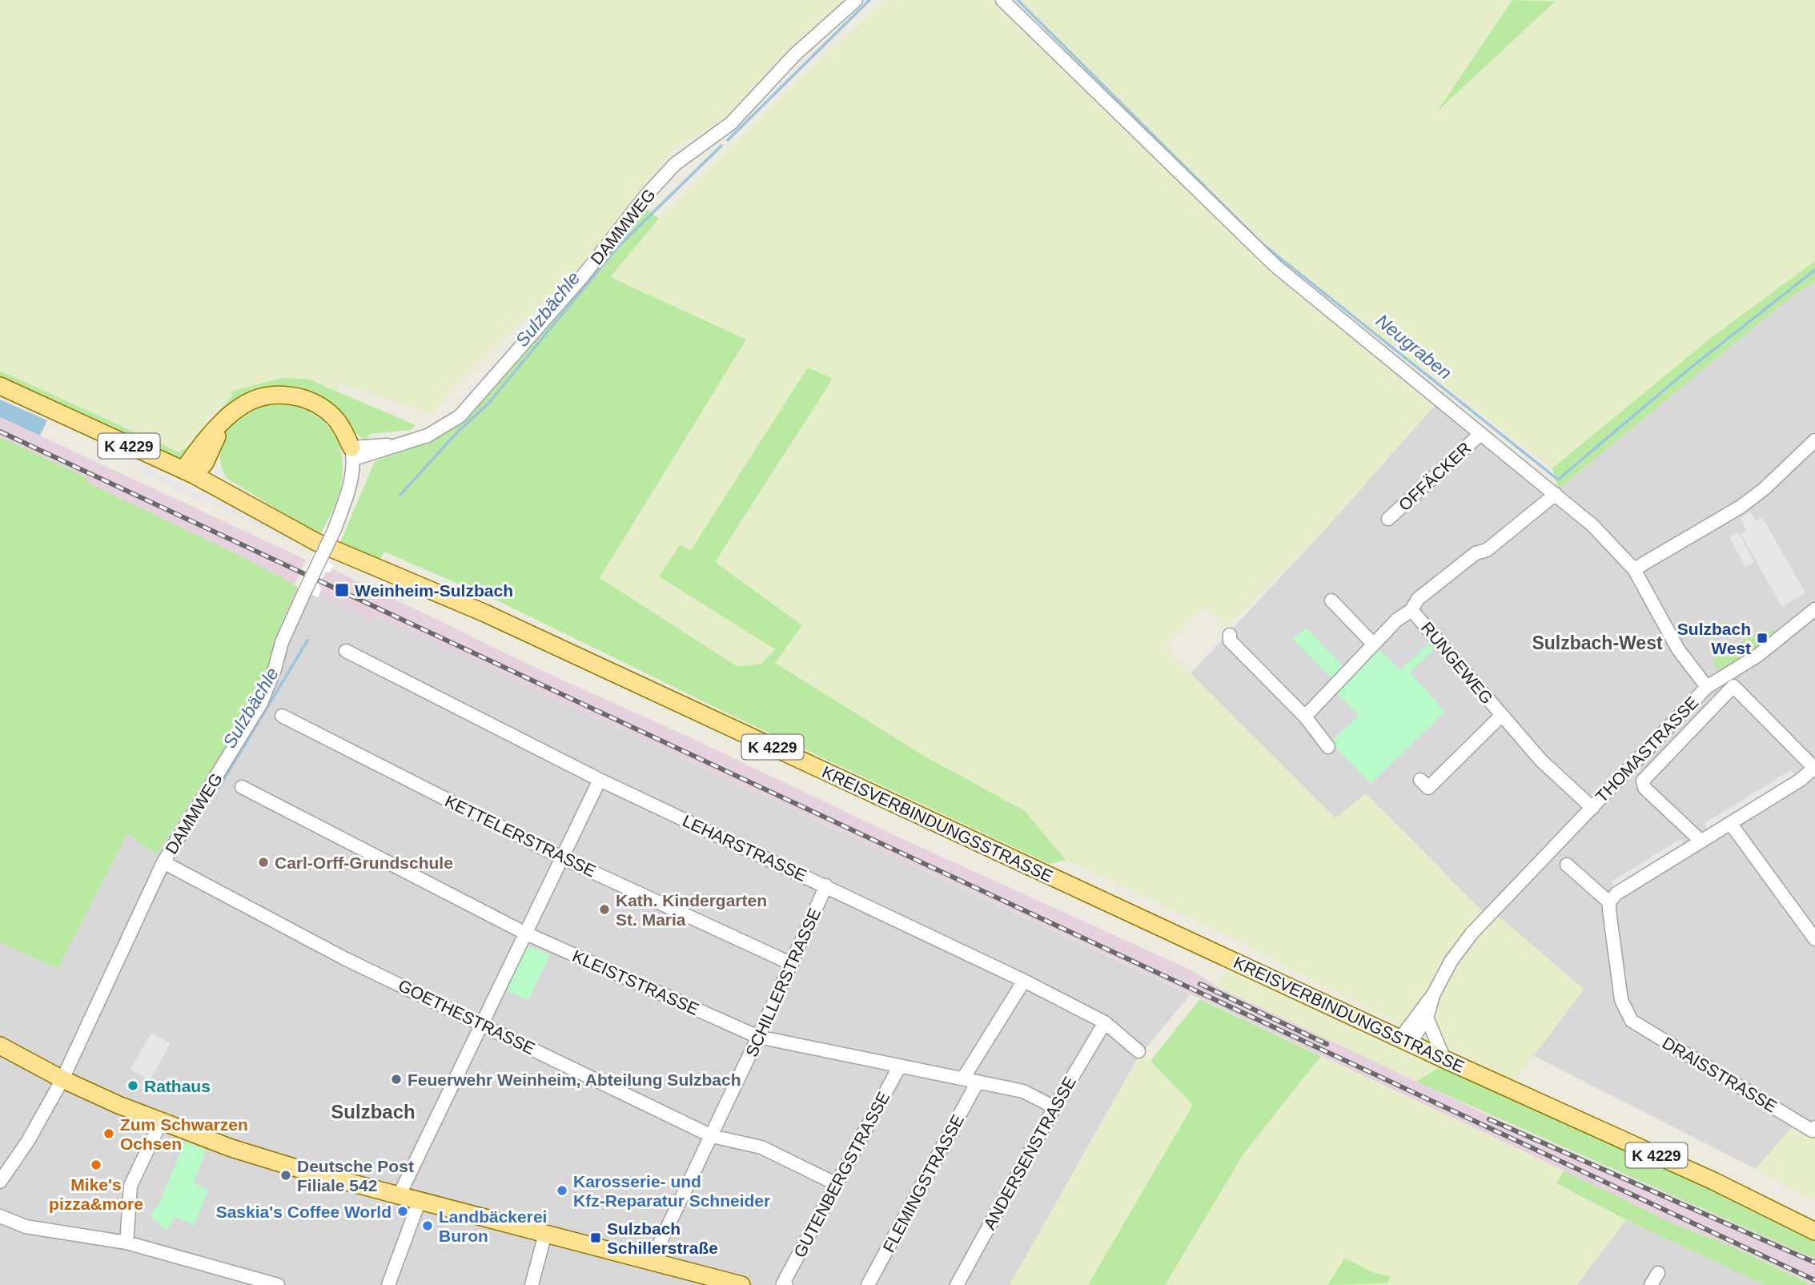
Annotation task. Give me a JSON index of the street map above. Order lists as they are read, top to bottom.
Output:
{
  "streets": {
    "main road": ["K 4229", "KREISVERBINDUNGSSTRASSE"],
    "street": [
      "DAMMWEG",
      "OFFÄCKER",
      "RUNGEWEG",
      "THOMASTRASSE",
      "KETTELERSTRASSE",
      "LEHARSTRASSE",
      "KLEISTSTRASSE",
      "SCHILLERSTRASSE",
      "GOETHESTRASSE",
      "DRAISSTRASSE",
      "ANDERSENSTRASSE",
      "GUTENBERGSTRASSE",
      "FLEMINGSTRASSE"
    ]
  },
  "crossings": [
    ["DAMMWEG", "GOETHESTRASSE"],
    ["RUNGEWEG", "THOMASTRASSE"],
    ["KETTELERSTRASSE", "SCHILLERSTRASSE"],
    ["LEHARSTRASSE", "SCHILLERSTRASSE"],
    ["LEHARSTRASSE", "ANDERSENSTRASSE"],
    ["KLEISTSTRASSE", "SCHILLERSTRASSE"],
    ["KLEISTSTRASSE", "ANDERSENSTRASSE"],
    ["KLEISTSTRASSE", "GUTENBERGSTRASSE"],
    ["KLEISTSTRASSE", "FLEMINGSTRASSE"],
    ["SCHILLERSTRASSE", "GOETHESTRASSE"],
    ["GOETHESTRASSE", "GUTENBERGSTRASSE"]
  ],
  "districts": ["Sulzbach-West", "Sulzbach"],
  "water": ["Sulzbächle", "Neugraben"],
  "places": {
    "transit": ["Weinheim-Sulzbach", "Sulzbach West", "Sulzbach Schillerstraße"],
    "other": [
      "Carl-Orff-Grundschule",
      "Kath. Kindergarten St. Maria",
      "Feuerwehr Weinheim, Abteilung Sulzbach",
      "Rathaus",
      "Zum Schwarzen Ochsen",
      "Mike's pizza&more",
      "Deutsche Post Filiale 542",
      "Karosserie- und Kfz-Reparatur Schneider",
      "Saskia's Coffee World",
      "Landbäckerei Buron"
    ]
  }
}
